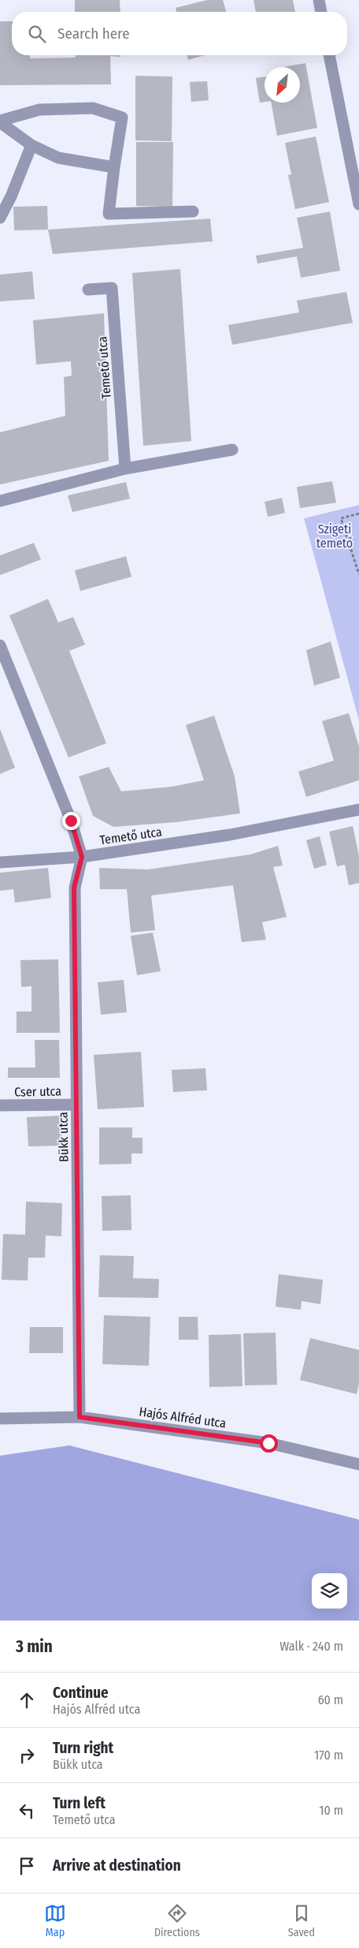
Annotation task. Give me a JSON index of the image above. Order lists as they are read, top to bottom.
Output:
{
  "streets": {
    "street": [
      "Temető utca",
      "Cser utca",
      "Bükk utca",
      "Hajós Alfréd utca"
    ]
  },
  "crossings": [
    ["Temető utca", "Bükk utca"],
    ["Cser utca", "Bükk utca"],
    ["Bükk utca", "Hajós Alfréd utca"]
  ],
  "parks": ["Szigeti temető"],
  "north": "bottom left",
  "page": {
    "search": "Search here",
    "heading": ["3 min", "Walk · 240 m"],
    "list": [
      ["Continue", "Hajós Alfréd utca", "60 m"],
      ["Turn right", "Bükk utca", "170 m"],
      ["Turn left", "Temető utca", "10 m"],
      "Arrive at destination"
    ],
    "nav": ["Map", "Directions", "Saved"]
  }
}
